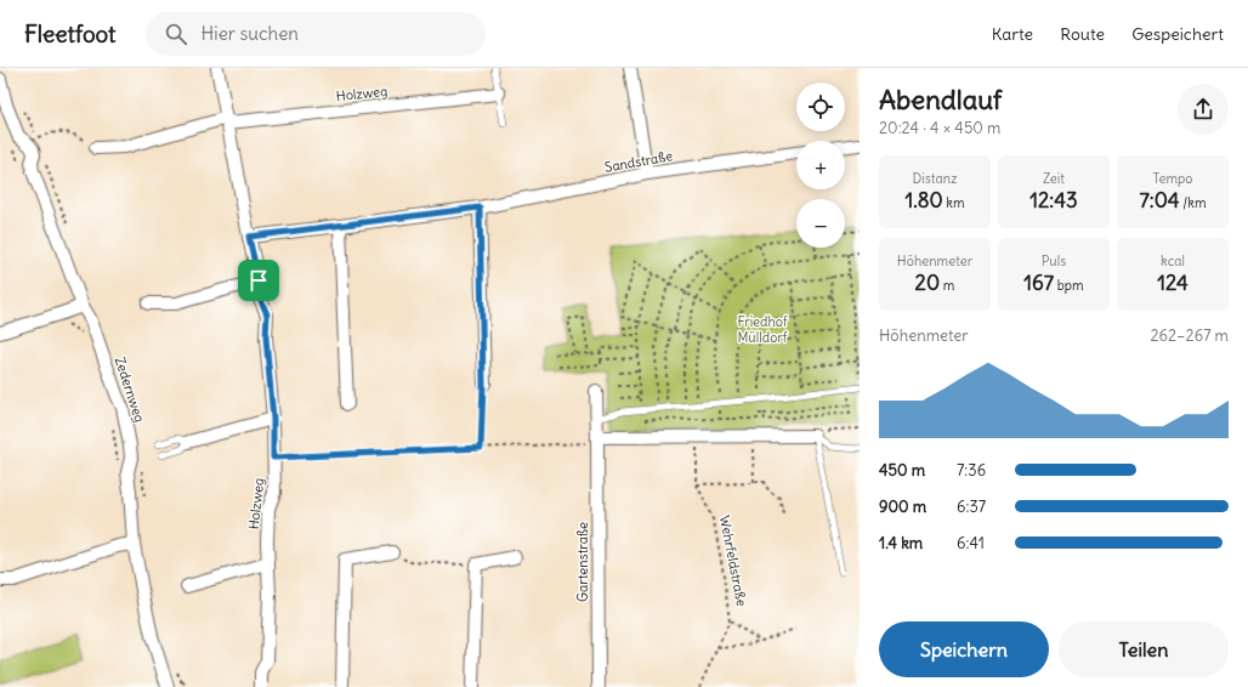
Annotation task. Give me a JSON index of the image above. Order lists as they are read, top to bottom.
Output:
{
  "streets": {
    "street": [
      "Holzweg",
      "Sandstraße",
      "Zedernweg",
      "Gartenstraße"
    ],
    "path": ["Wehrfeldstraße"]
  },
  "crossings": [
    ["Holzweg", "Sandstraße"]
  ],
  "parks": ["Friedhof Mülldorf"],
  "page": {
    "header": "Fleetfoot",
    "search": "Hier suchen",
    "nav": ["Karte", "Route", "Gespeichert"],
    "heading": ["Abendlauf", "20:24 · 4 × 450 m"],
    "map_buttons": ["+", "−"],
    "stats": [
      ["Distanz", "1.80 km"],
      ["Zeit", "12:43"],
      ["Tempo", "7:04 /km"],
      ["Höhenmeter", "20 m"],
      ["Puls", "167 bpm"],
      ["kcal", "124"]
    ],
    "chart": ["Höhenmeter", "262–267 m"],
    "list": [
      {
        "name": "450 m",
        "note": "7:36"
      },
      {
        "name": "900 m",
        "note": "6:37"
      },
      {
        "name": "1.4 km",
        "note": "6:41"
      }
    ],
    "buttons": ["Speichern", "Teilen"]
  }
}
